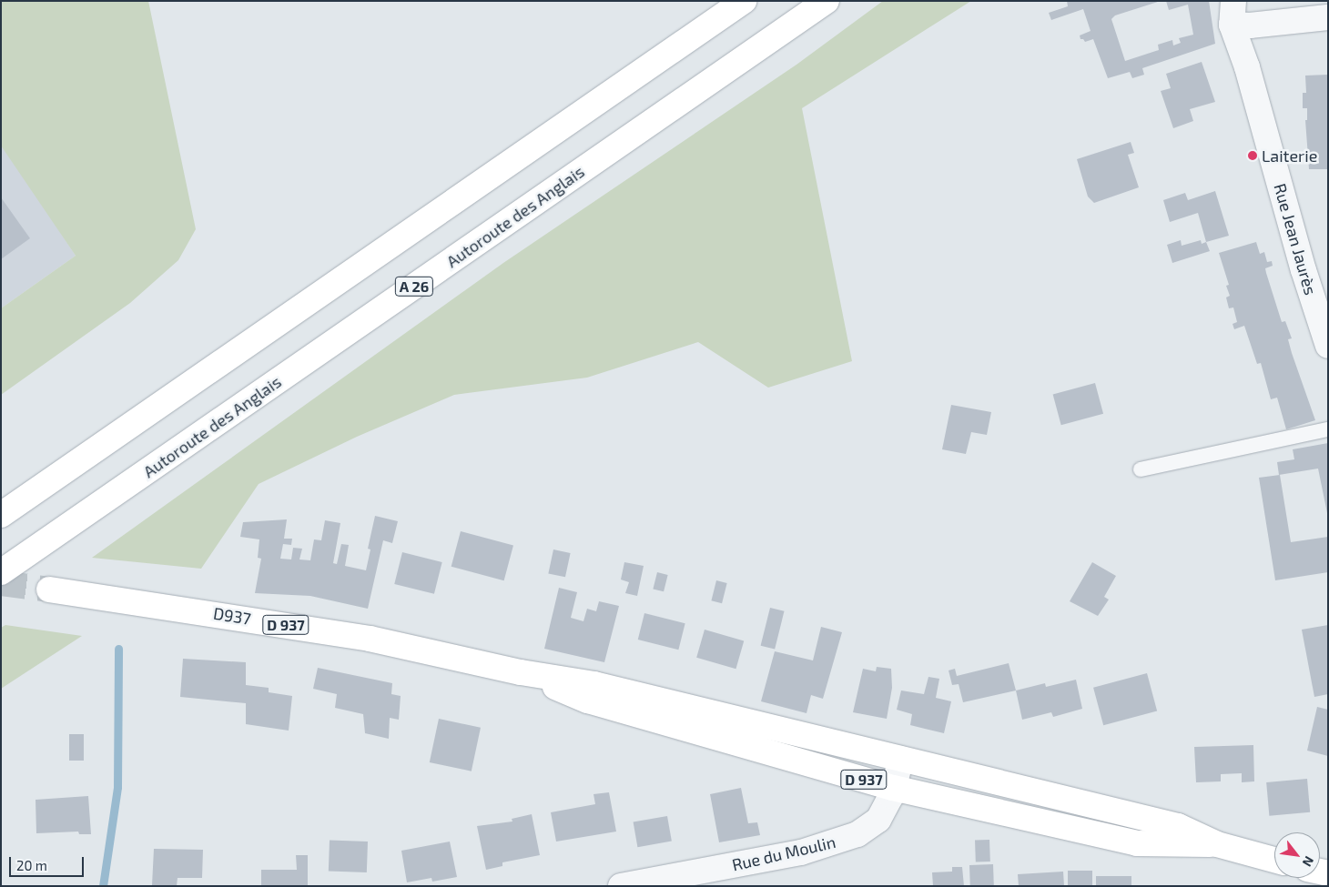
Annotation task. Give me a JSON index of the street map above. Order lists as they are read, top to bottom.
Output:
{
  "streets": {
    "main road": [
      "Autoroute des Anglais",
      "A 26",
      "D937",
      "D 937"
    ],
    "street": ["Rue Jean Jaurès", "Rue du Moulin"]
  },
  "crossings": [
    ["D937", "D 937"],
    ["D 937", "Rue du Moulin"]
  ],
  "places": ["Laiterie"],
  "scale_bar": "20 m",
  "north": "bottom right"
}
